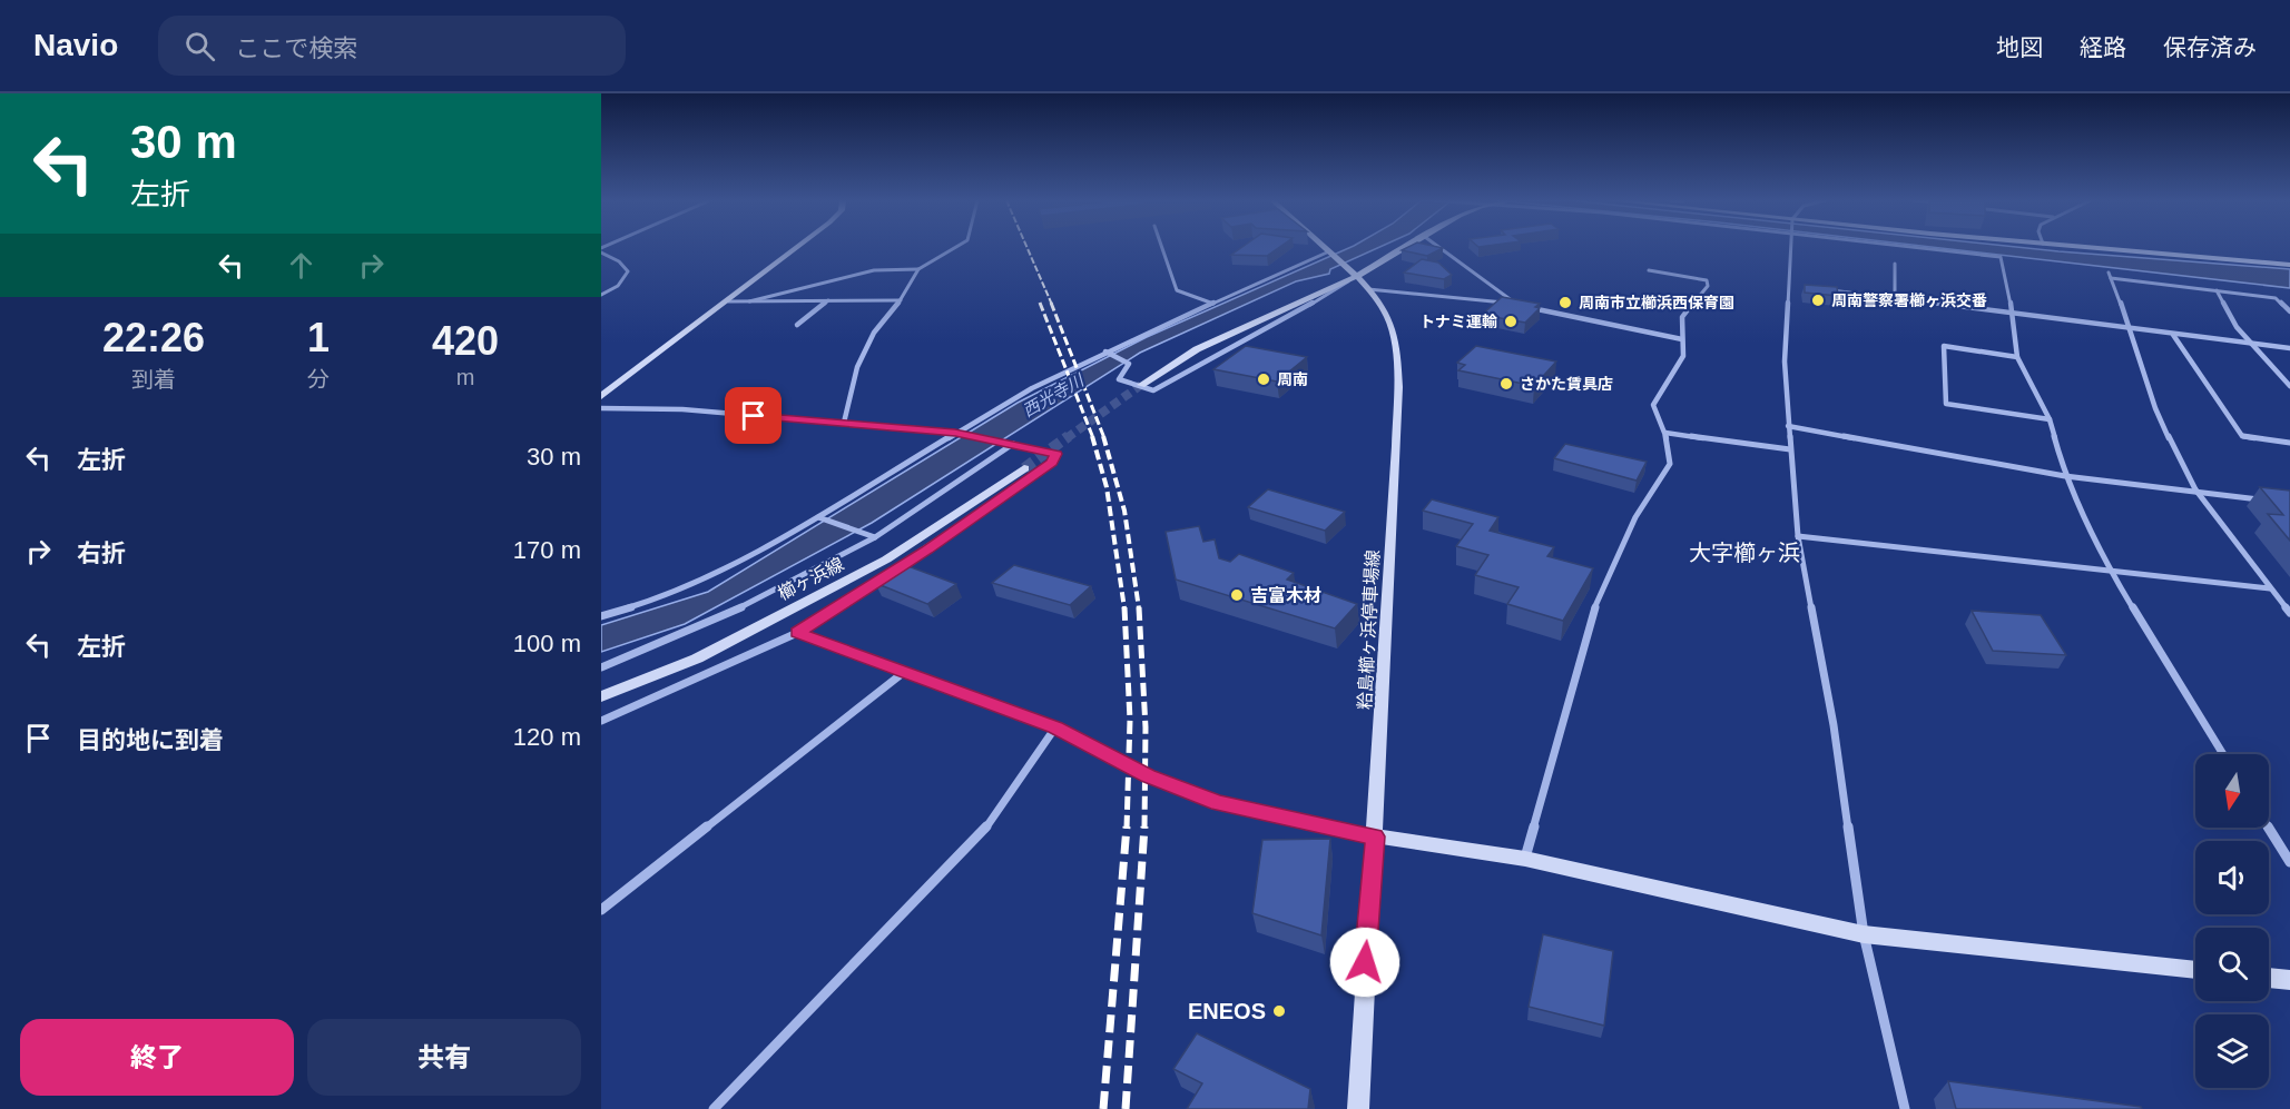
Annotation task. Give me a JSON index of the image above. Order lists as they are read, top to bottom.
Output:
{
  "streets": {
    "street": ["櫛ヶ浜線", "粭島櫛ヶ浜停車場線"]
  },
  "districts": ["大字櫛ヶ浜"],
  "water": ["西光寺川"],
  "places": [
    "周南警察署櫛ヶ浜交番",
    "周南市立櫛浜西保育園",
    "トナミ運輸",
    "周南",
    "さかた賃具店",
    "吉富木材",
    "ENEOS"
  ],
  "north": "bottom",
  "page": {
    "header": "Navio",
    "search": "ここで検索",
    "nav": ["地図", "経路", "保存済み"],
    "turn": ["30 m", "左折"],
    "eta": [
      "22:26",
      "到着",
      "1",
      "分",
      "420",
      "m"
    ],
    "list": [
      {
        "name": "左折",
        "value": "30 m"
      },
      {
        "name": "右折",
        "value": "170 m"
      },
      {
        "name": "左折",
        "value": "100 m"
      },
      {
        "name": "目的地に到着",
        "value": "120 m"
      }
    ],
    "buttons": ["終了", "共有"]
  }
}
